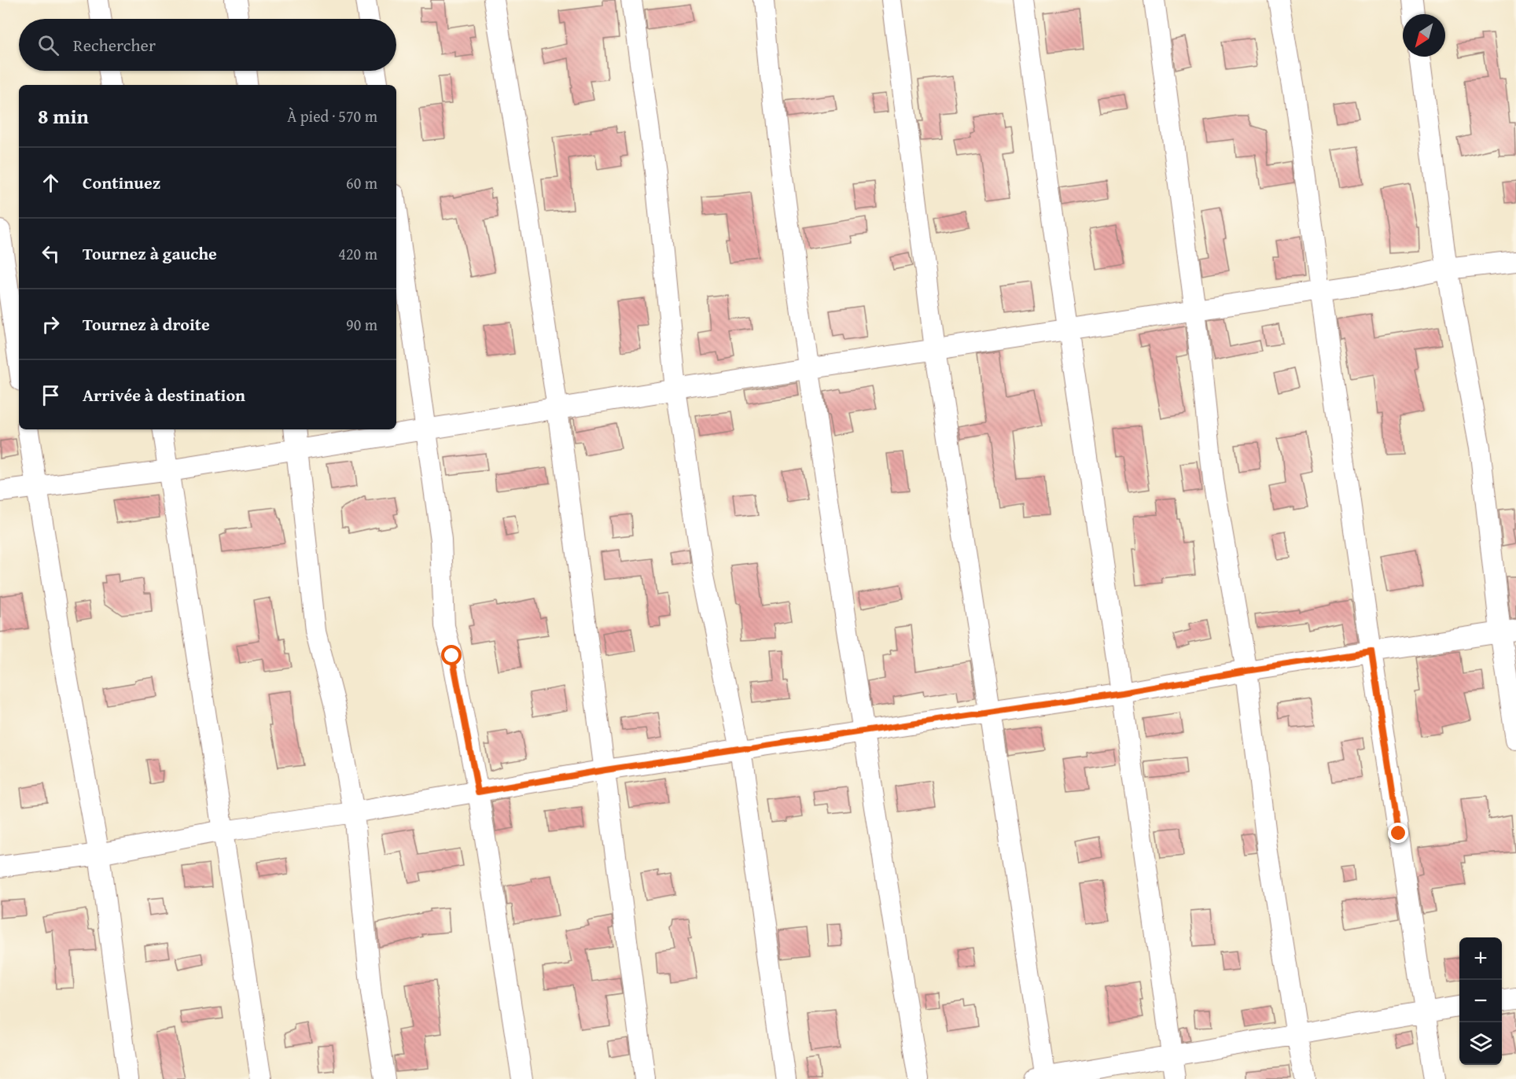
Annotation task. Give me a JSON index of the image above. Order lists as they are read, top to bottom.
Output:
{
  "north": "bottom left",
  "page": {
    "search": "Rechercher",
    "heading": ["8 min", "À pied · 570 m"],
    "list": [
      ["Continuez", "60 m"],
      ["Tournez à gauche", "420 m"],
      ["Tournez à droite", "90 m"],
      "Arrivée à destination"
    ],
    "map_buttons": ["+", "−"]
  }
}
